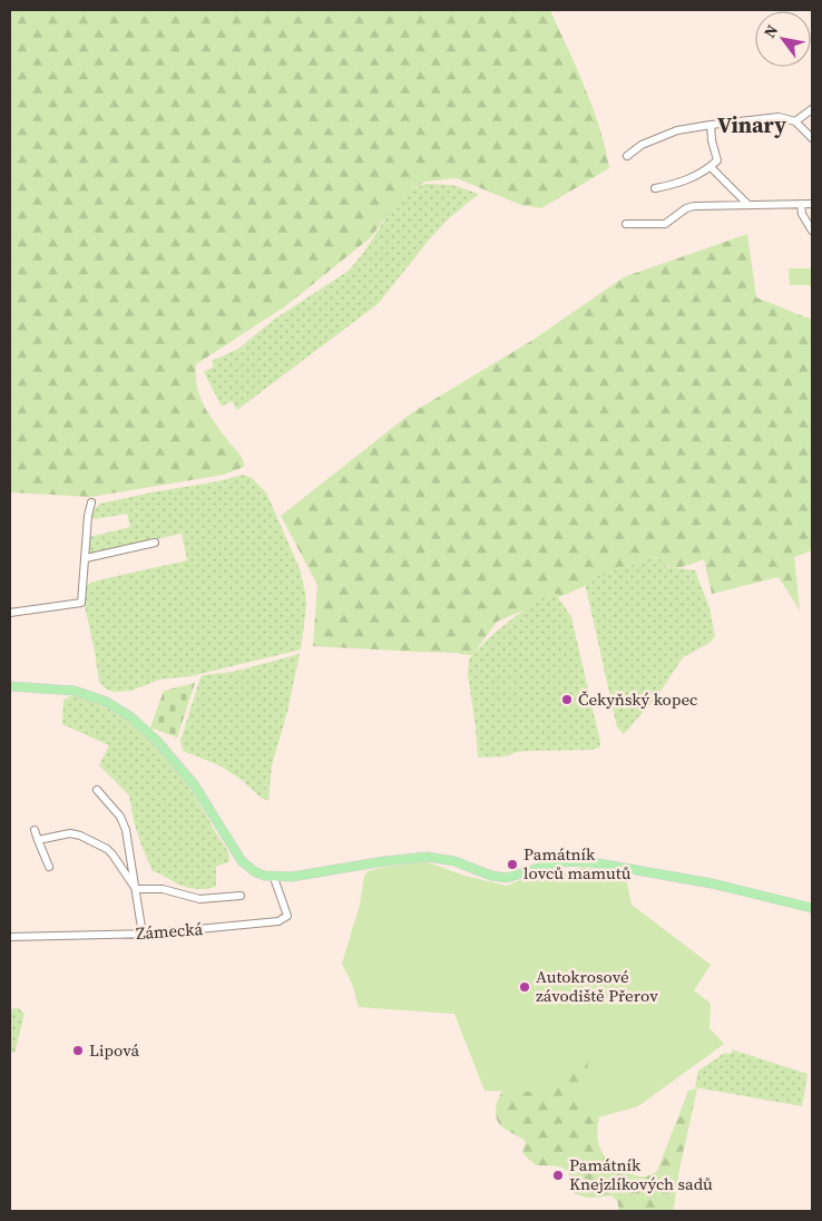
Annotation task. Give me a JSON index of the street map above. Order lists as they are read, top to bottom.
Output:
{
  "streets": {
    "street": ["Zámecká"]
  },
  "districts": ["Vinary"],
  "places": [
    "Čekyňský kopec",
    "Památník lovců mamutů",
    "Autokrosové závodiště Přerov",
    "Lipová",
    "Památník Knejzlíkových sadů"
  ],
  "north": "top left"
}
